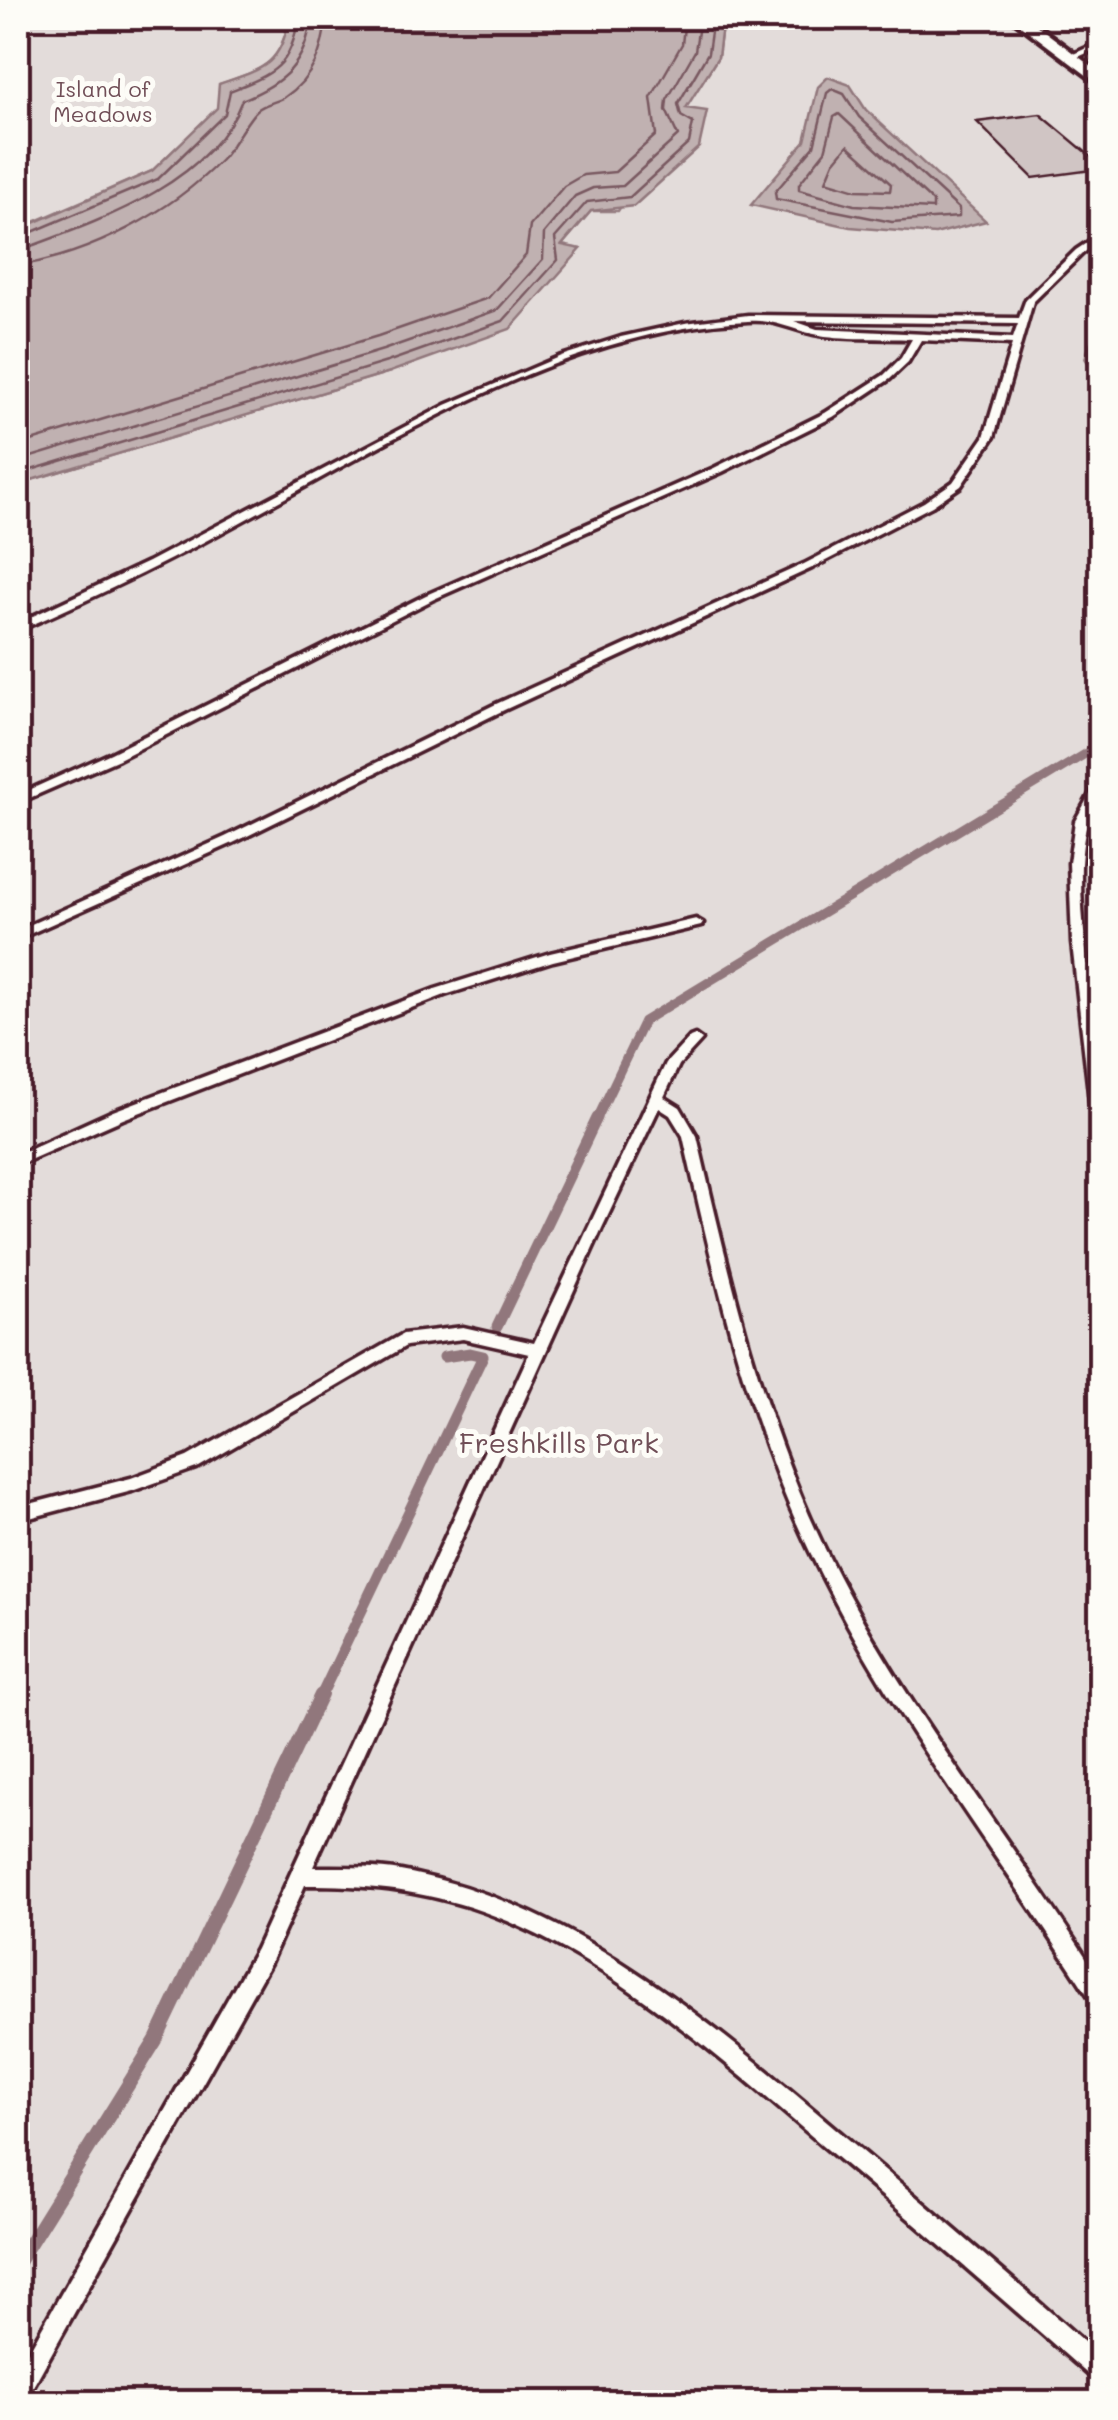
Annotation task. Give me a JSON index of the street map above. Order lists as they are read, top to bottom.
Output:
{
  "parks": ["Island of Meadows", "Freshkills Park"]
}
